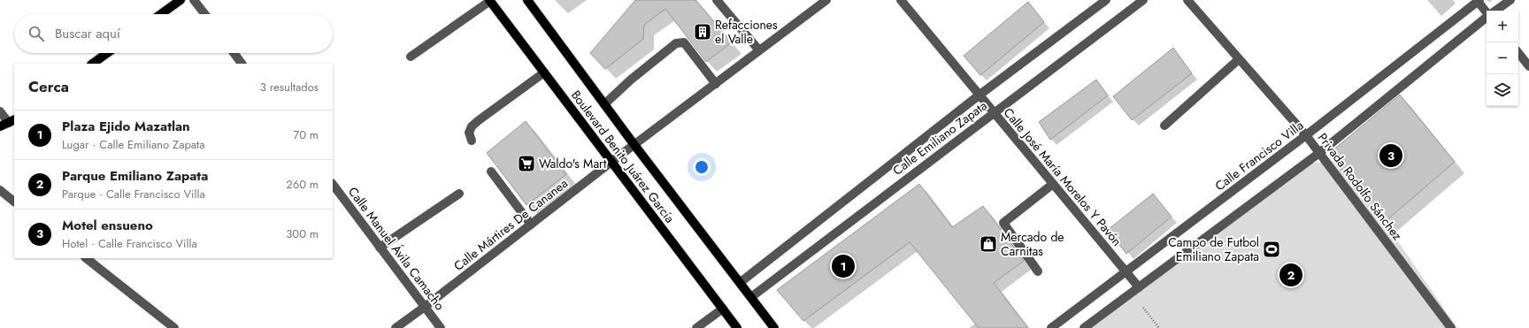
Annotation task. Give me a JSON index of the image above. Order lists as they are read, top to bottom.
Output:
{
  "streets": {
    "main road": ["Boulevard Benito Juárez García"],
    "street": [
      "Calle Emiliano Zapata",
      "Calle Francisco Villa",
      "Calle José María Morelos Y Pavón",
      "Privada Rodolfo Sánchez",
      "Calle Mártires De Cananea",
      "Calle Manuel Ávila Camacho"
    ]
  },
  "crossings": [
    ["Calle Emiliano Zapata", "Boulevard Benito Juárez García"],
    ["Calle Emiliano Zapata", "Calle José María Morelos Y Pavón"],
    ["Calle Francisco Villa", "Calle José María Morelos Y Pavón"],
    ["Calle Francisco Villa", "Privada Rodolfo Sánchez"],
    ["Boulevard Benito Juárez García", "Calle Mártires De Cananea"],
    ["Calle Mártires De Cananea", "Calle Manuel Ávila Camacho"]
  ],
  "places": {
    "building": ["Refacciones el Valle"],
    "supermarket": ["Waldo's Mart"],
    "shop": ["Mercado de Carnitas"],
    "sports": ["Campo de Futbol Emiliano Zapata"]
  },
  "page": {
    "map_buttons": ["+", "−"],
    "search": "Buscar aquí",
    "heading": ["Cerca", "3 resultados"],
    "list": [
      {
        "mark": "1",
        "name": "Plaza Ejido Mazatlan",
        "note": "Lugar · Calle Emiliano Zapata",
        "value": "70 m"
      },
      {
        "mark": "2",
        "name": "Parque Emiliano Zapata",
        "note": "Parque · Calle Francisco Villa",
        "value": "260 m"
      },
      {
        "mark": "3",
        "name": "Motel ensueno",
        "note": "Hotel · Calle Francisco Villa",
        "value": "300 m"
      }
    ],
    "pins": ["3", "1", "2"]
  }
}
